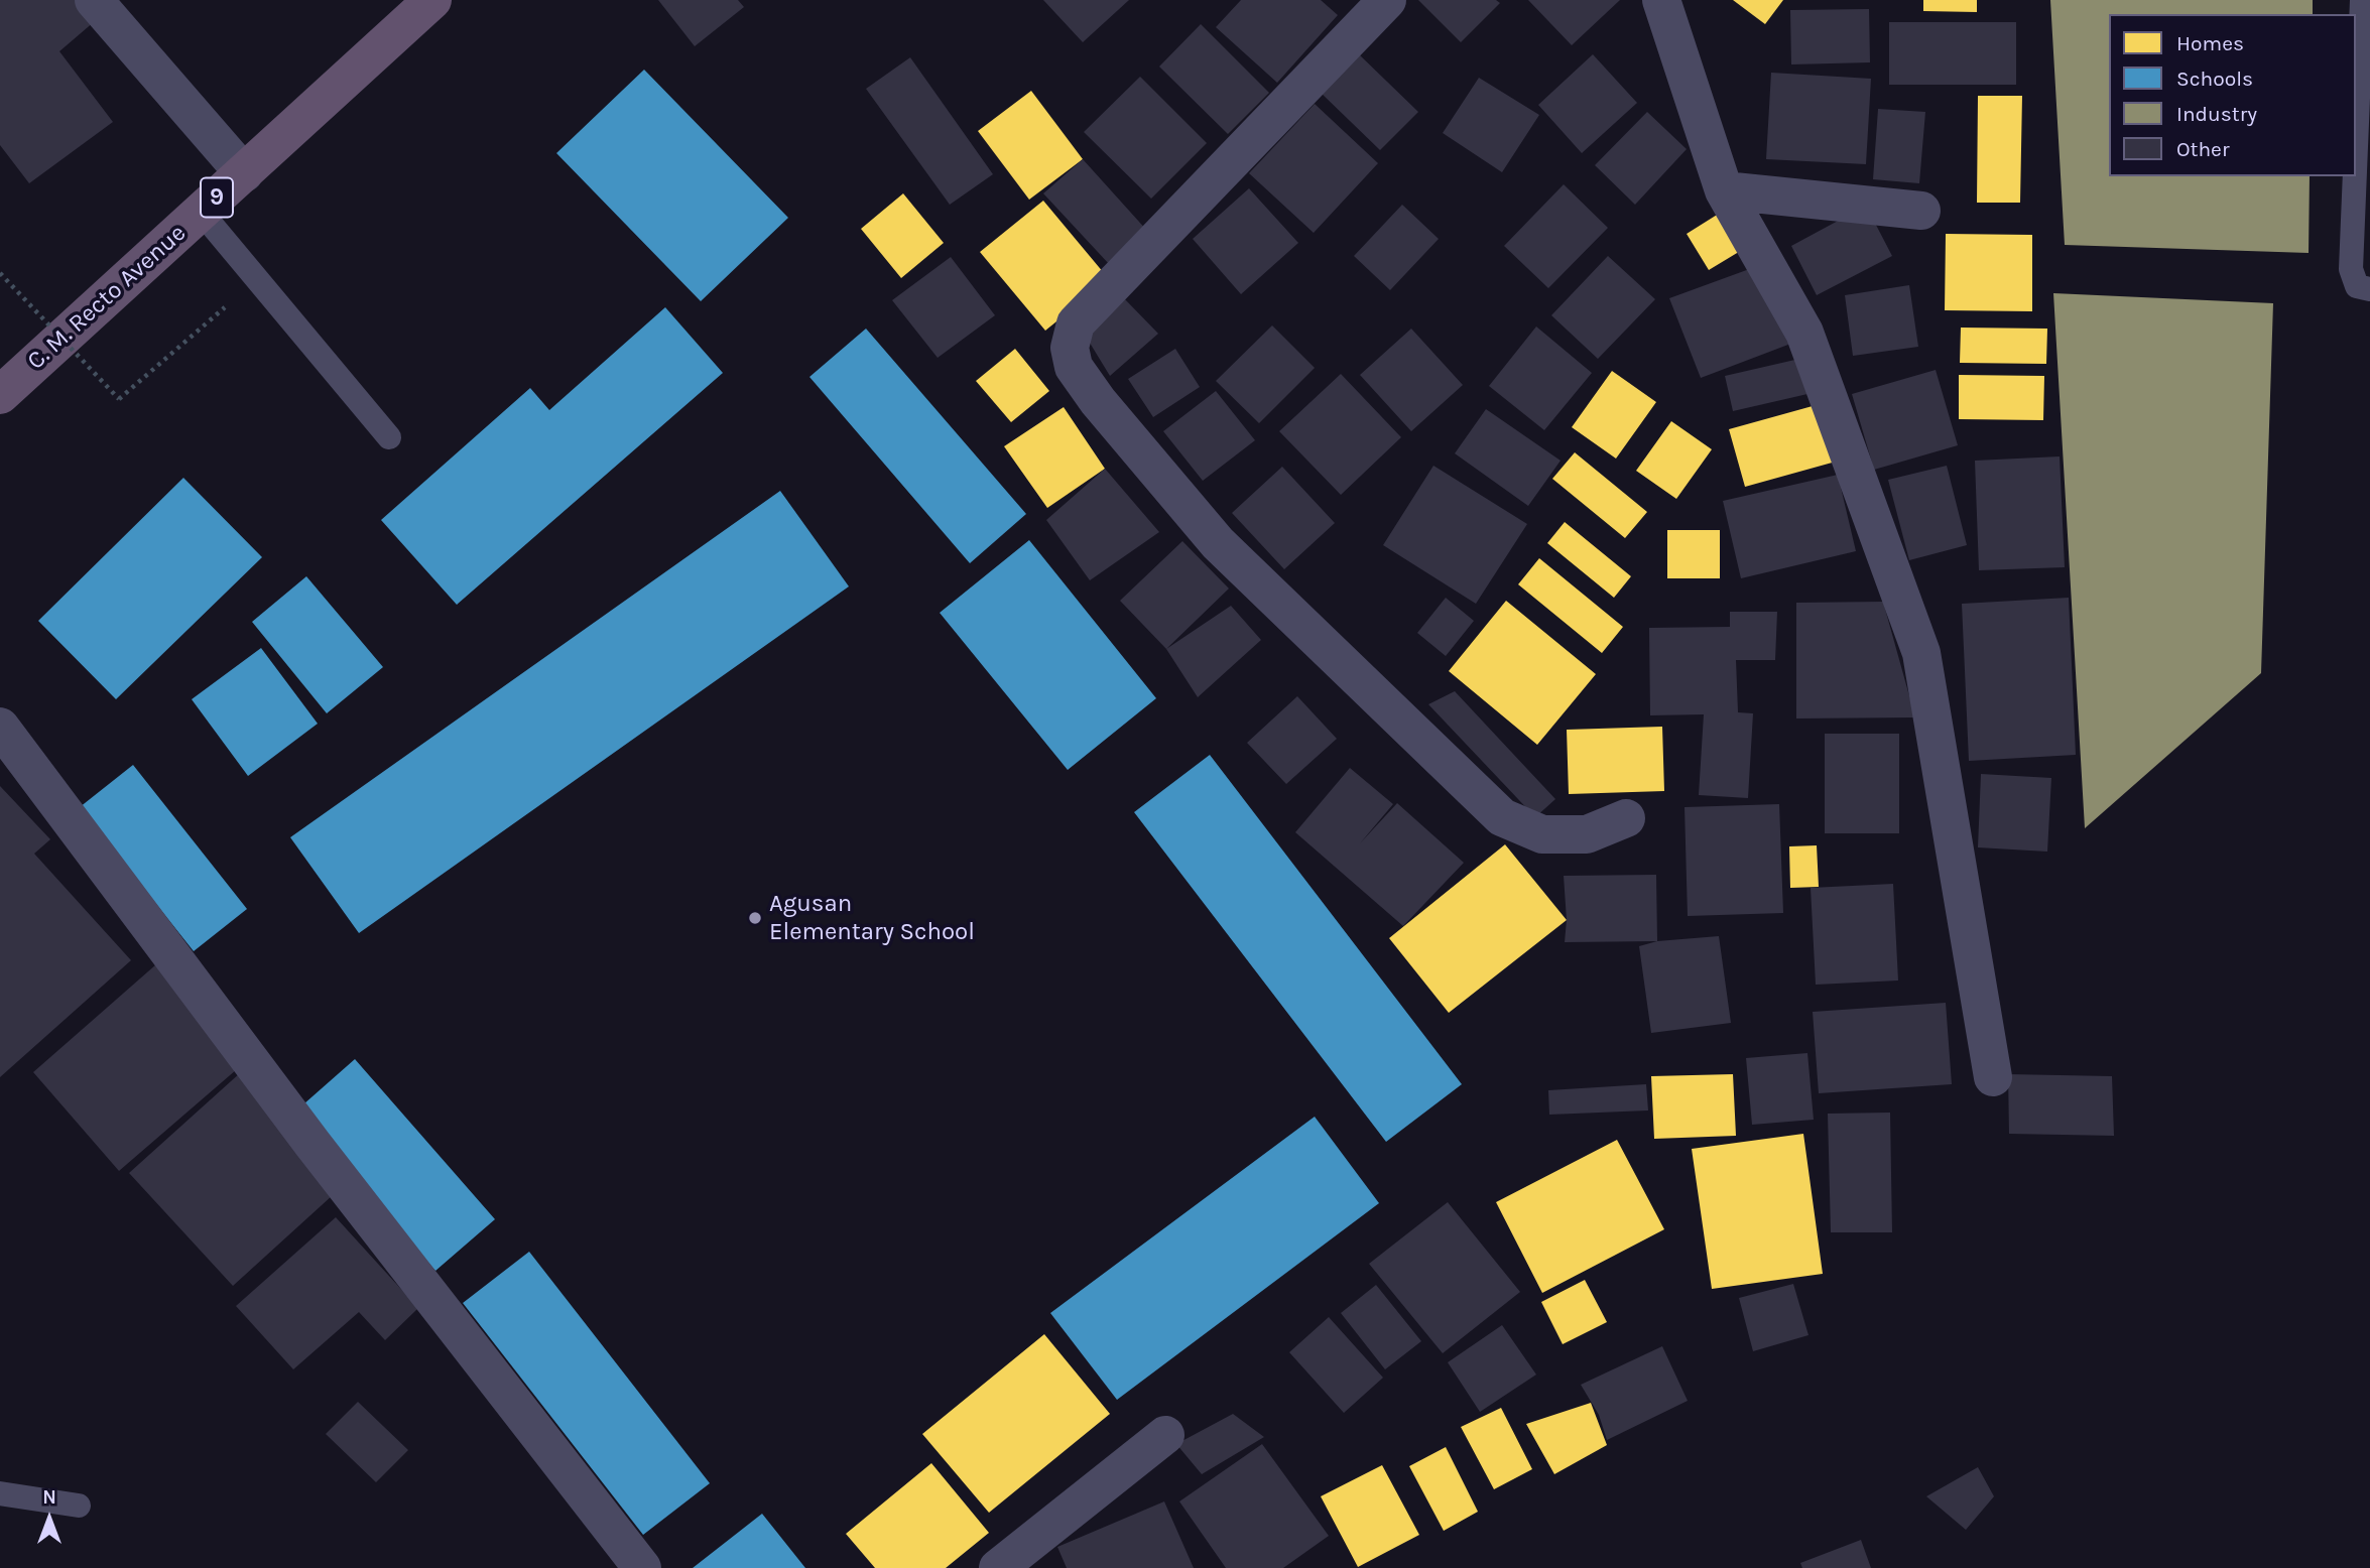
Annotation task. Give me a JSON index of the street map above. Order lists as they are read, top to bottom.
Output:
{
  "streets": {
    "highway": ["9", "C. M. Recto Avenue"]
  },
  "places": ["Agusan Elementary School"],
  "legend": [
    "Homes",
    "Schools",
    "Industry",
    "Other"
  ],
  "north": "top"
}
